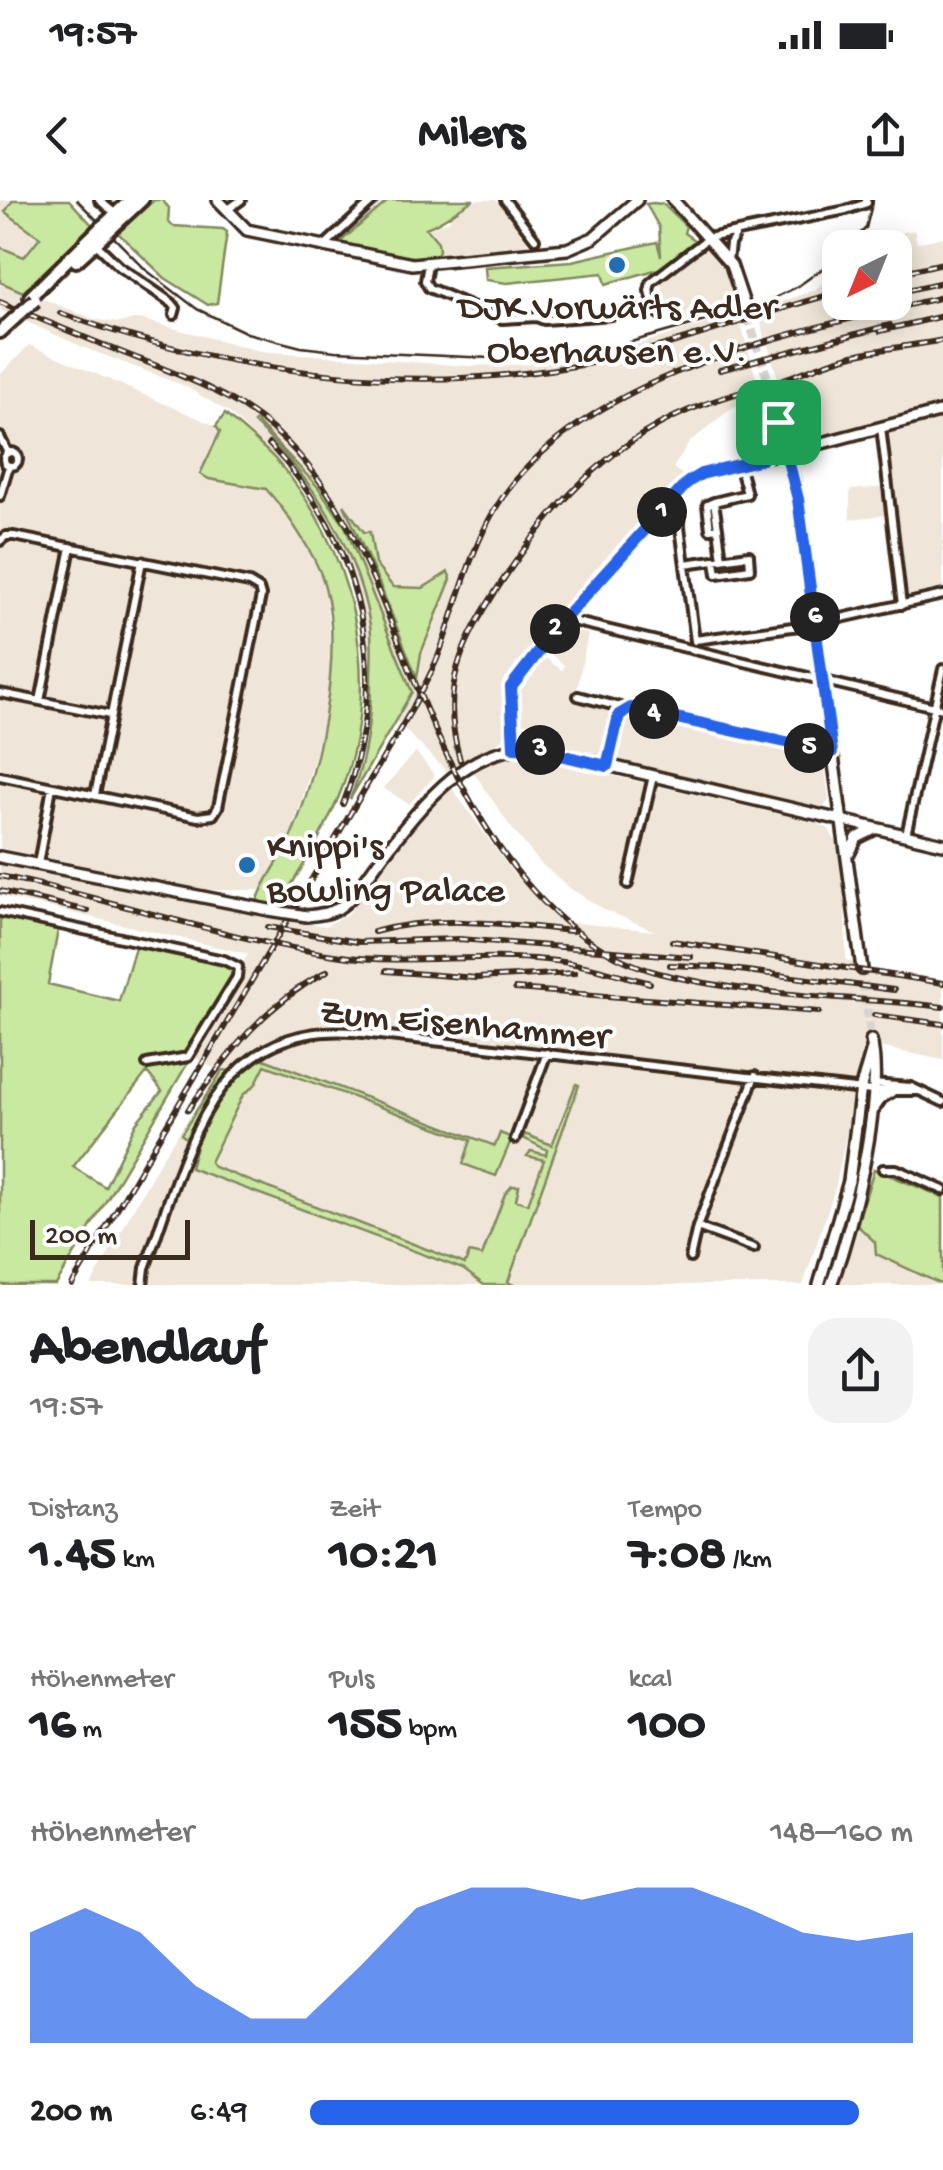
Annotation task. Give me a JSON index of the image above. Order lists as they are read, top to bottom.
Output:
{
  "streets": {
    "street": ["Zum Eisenhammer"]
  },
  "places": ["DJK Vorwärts Adler Oberhausen e.V.", "Knippi's Bowling Palace"],
  "scale_bar": "200 m",
  "north": "bottom left",
  "page": {
    "status": "19:57",
    "header": "Milers",
    "pins": [
      "1",
      "6",
      "2",
      "4",
      "5",
      "3"
    ],
    "scale": "200 m",
    "heading": ["Abendlauf", "19:57"],
    "stats": [
      ["Distanz", "1.45 km"],
      ["Zeit", "10:21"],
      ["Tempo", "7:08 /km"],
      ["Höhenmeter", "16 m"],
      ["Puls", "155 bpm"],
      ["kcal", "100"]
    ],
    "chart": ["Höhenmeter", "148–160 m"],
    "list": [
      {
        "name": "200 m",
        "note": "6:49"
      }
    ]
  }
}
